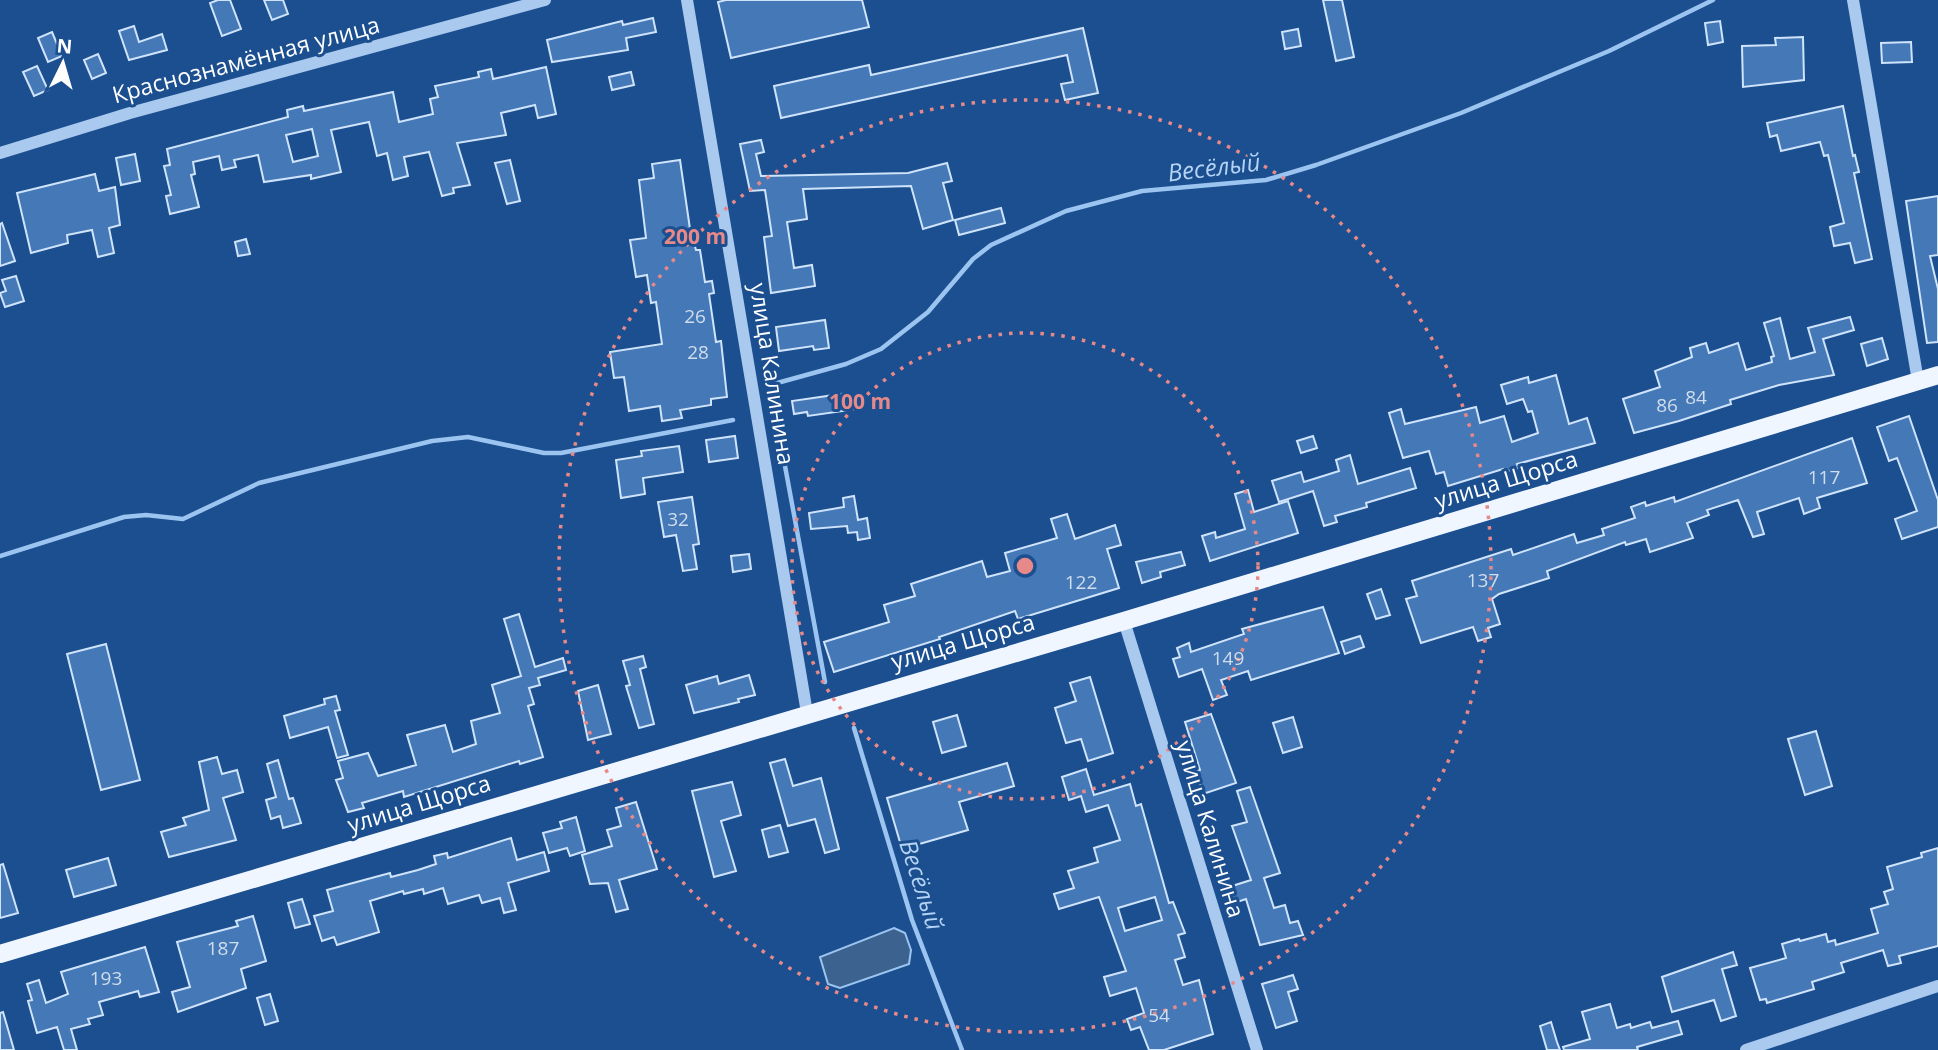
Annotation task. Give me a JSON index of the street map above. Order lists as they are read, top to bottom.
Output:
{
  "streets": {
    "main road": ["улица Щорса"],
    "street": ["Краснознамённая улица", "улица Калинина"]
  },
  "crossings": [
    ["улица Калинина", "улица Щорса"]
  ],
  "water": ["Весёлый"],
  "house_numbers": [
    "26",
    "28",
    "84",
    "86",
    "117",
    "32",
    "137",
    "122",
    "149",
    "187",
    "193",
    "54"
  ],
  "north": "top",
  "rings": ["200 m", "100 m"]
}
